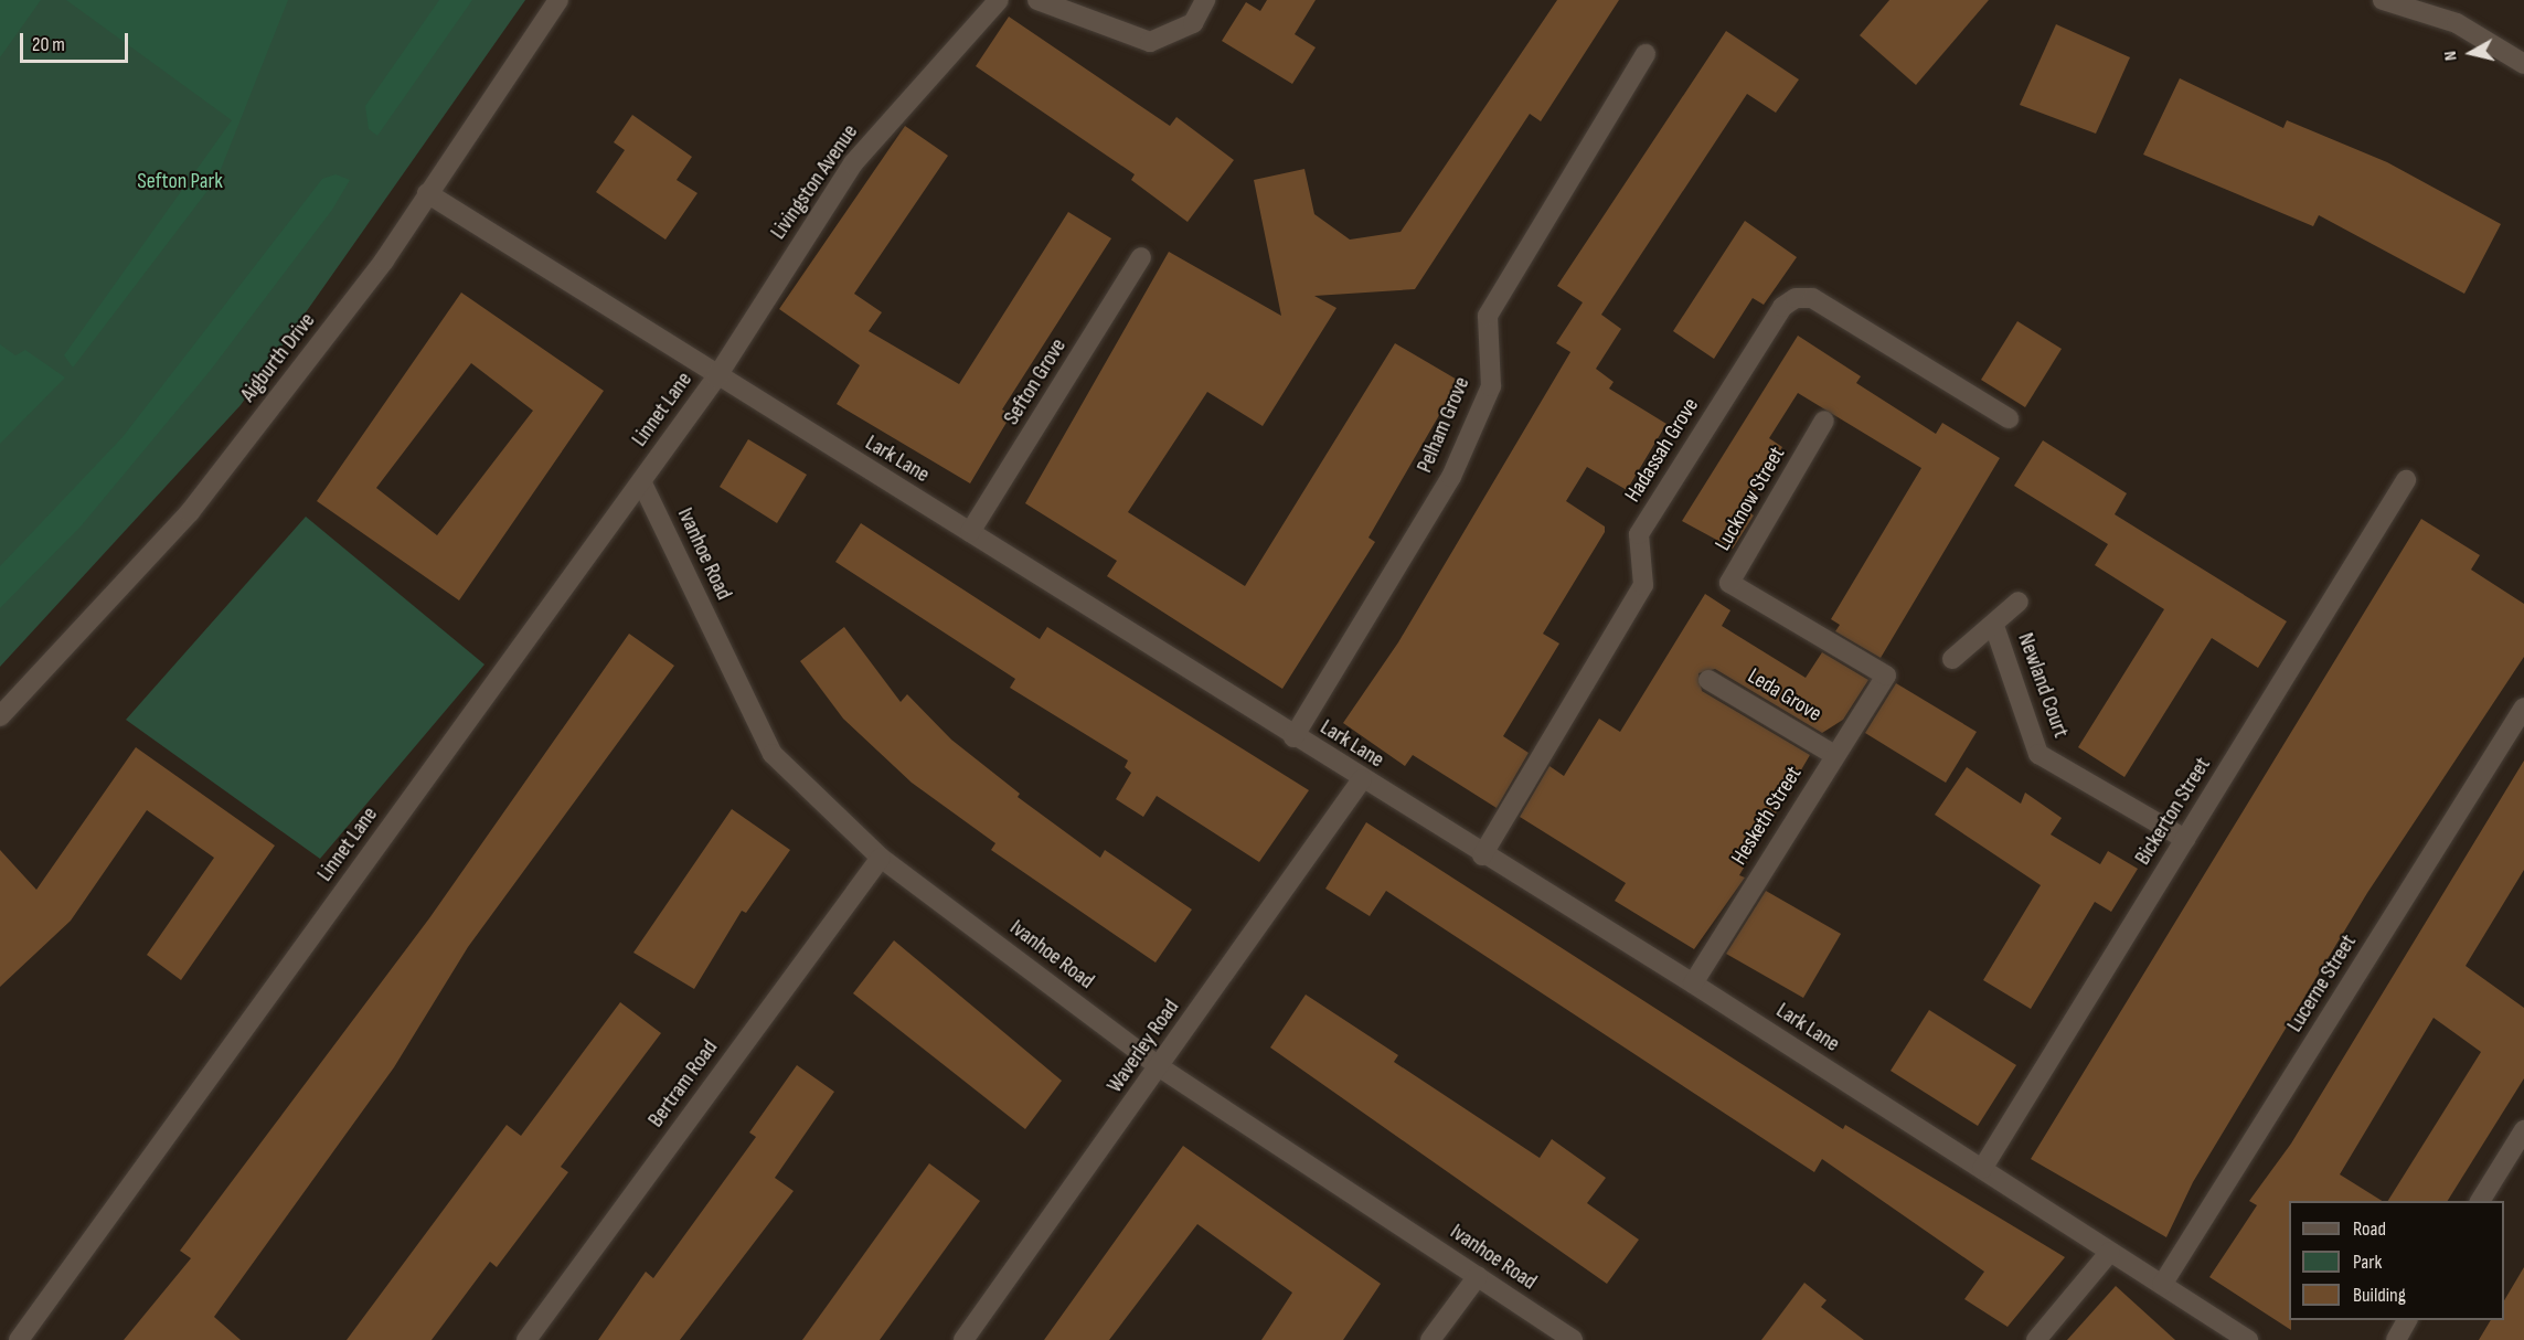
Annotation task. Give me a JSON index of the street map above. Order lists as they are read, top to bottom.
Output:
{
  "streets": {
    "street": [
      "Livingston Avenue",
      "Aigburth Drive",
      "Sefton Grove",
      "Linnet Lane",
      "Pelham Grove",
      "Hadassah Grove",
      "Lark Lane",
      "Lucknow Street",
      "Ivanhoe Road",
      "Newland Court",
      "Leda Grove",
      "Bickerton Street",
      "Hesketh Street",
      "Lucerne Street",
      "Waverley Road",
      "Bertram Road"
    ]
  },
  "crossings": [
    ["Livingston Avenue", "Linnet Lane"],
    ["Livingston Avenue", "Lark Lane"],
    ["Aigburth Drive", "Lark Lane"],
    ["Sefton Grove", "Lark Lane"],
    ["Linnet Lane", "Lark Lane"],
    ["Linnet Lane", "Ivanhoe Road"],
    ["Pelham Grove", "Lark Lane"],
    ["Hadassah Grove", "Lark Lane"],
    ["Lark Lane", "Bickerton Street"],
    ["Lark Lane", "Hesketh Street"],
    ["Lark Lane", "Lucerne Street"],
    ["Lark Lane", "Waverley Road"],
    ["Lucknow Street", "Hesketh Street"],
    ["Ivanhoe Road", "Waverley Road"],
    ["Ivanhoe Road", "Bertram Road"],
    ["Newland Court", "Bickerton Street"],
    ["Leda Grove", "Hesketh Street"]
  ],
  "parks": ["Sefton Park"],
  "legend": ["Road", "Park", "Building"],
  "scale_bar": "20 m",
  "north": "left"
}
